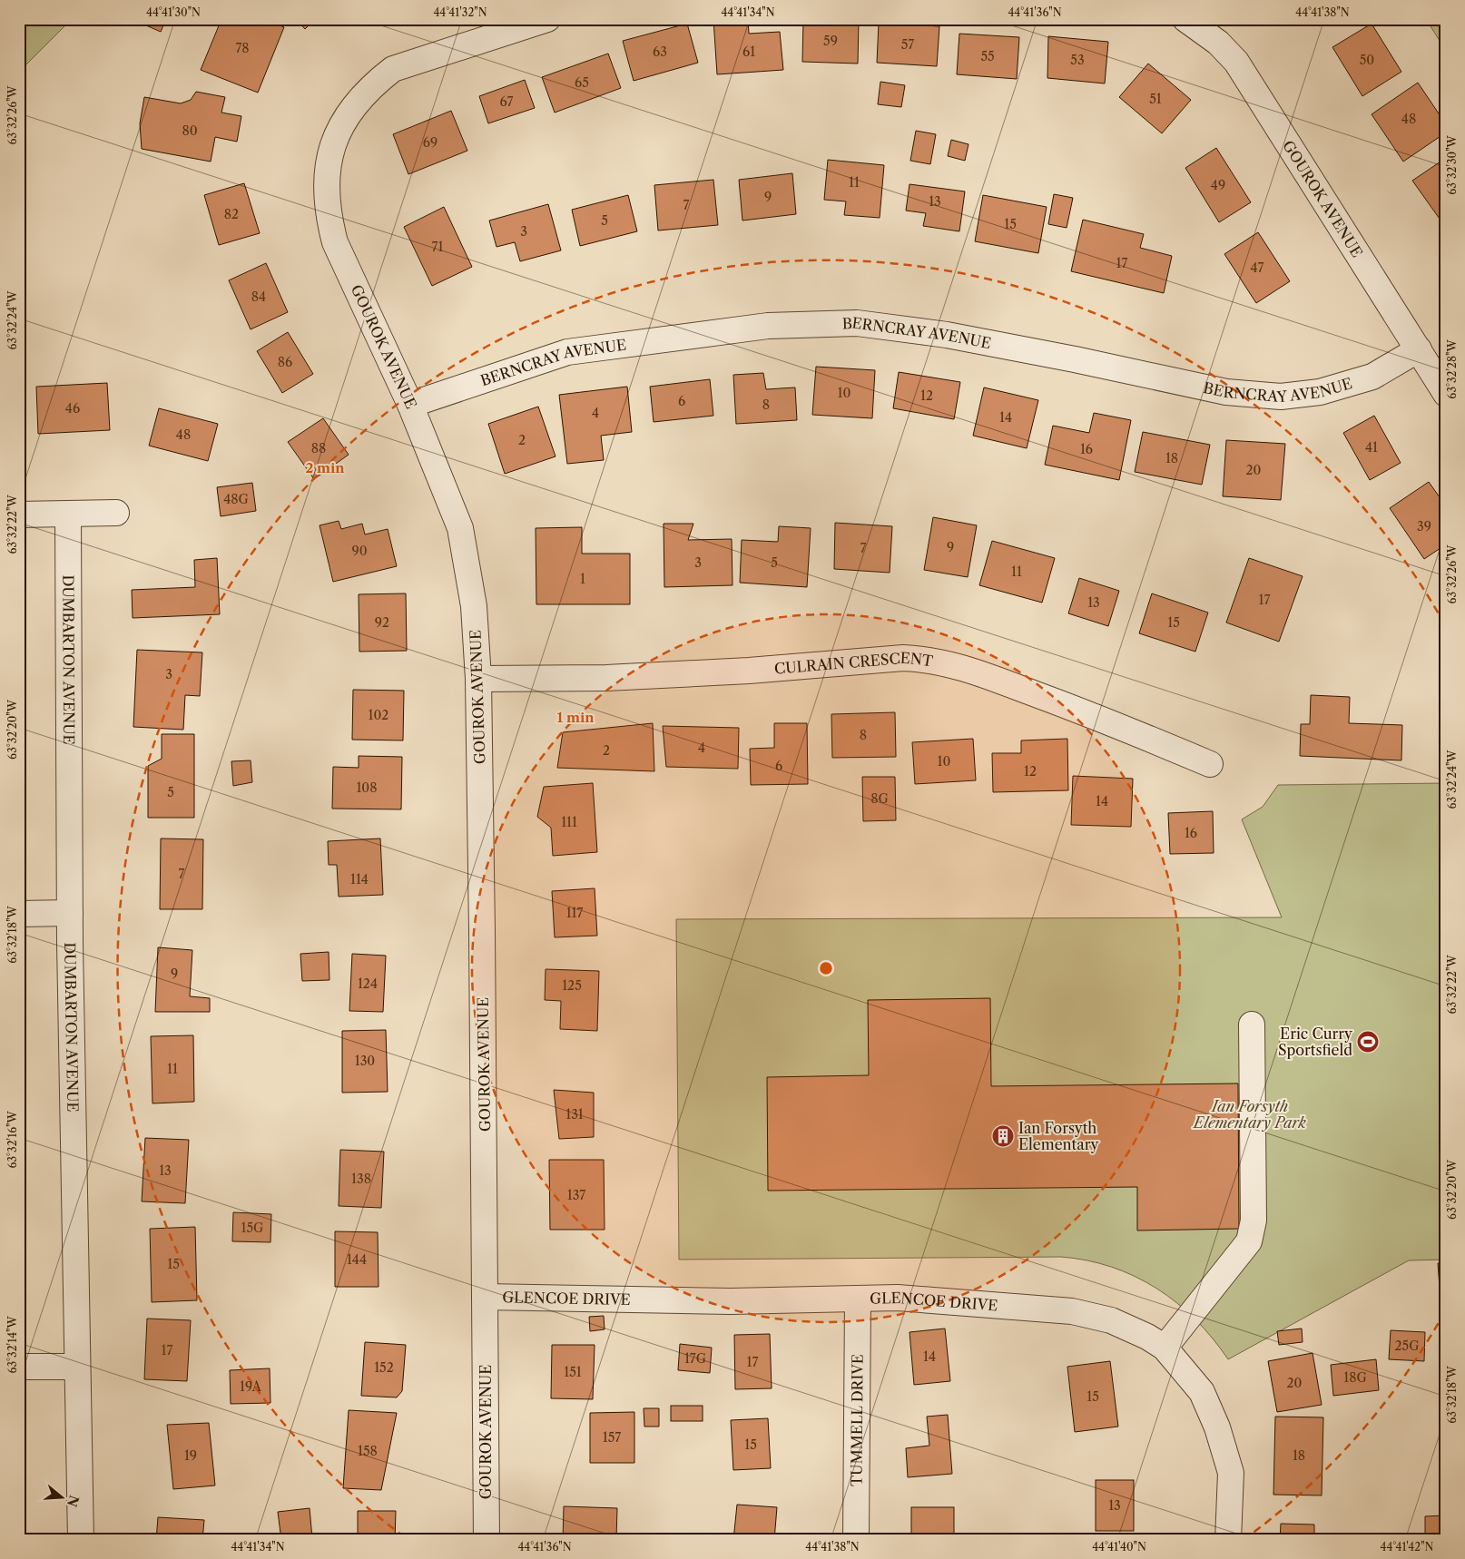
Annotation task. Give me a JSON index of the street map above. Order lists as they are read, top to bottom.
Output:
{
  "streets": {
    "street": [
      "GOUROK AVENUE",
      "BERNCRAY AVENUE",
      "DUMBARTON AVENUE",
      "CULRAIN CRESCENT",
      "GLENCOE DRIVE",
      "TUMMELL DRIVE"
    ]
  },
  "crossings": [
    ["GOUROK AVENUE", "BERNCRAY AVENUE"],
    ["GOUROK AVENUE", "CULRAIN CRESCENT"],
    ["GOUROK AVENUE", "GLENCOE DRIVE"],
    ["GLENCOE DRIVE", "TUMMELL DRIVE"]
  ],
  "parks": ["Ian Forsyth Elementary Park"],
  "places": {
    "sports": ["Eric Curry Sportsfield"],
    "building": ["Ian Forsyth Elementary"]
  },
  "house_numbers": [
    "59",
    "57",
    "78",
    "63",
    "61",
    "55",
    "53",
    "50",
    "65",
    "51",
    "67",
    "48",
    "80",
    "69",
    "11",
    "49",
    "9",
    "13",
    "7",
    "82",
    "5",
    "15",
    "3",
    "71",
    "17",
    "47",
    "84",
    "86",
    "10",
    "12",
    "6",
    "8",
    "46",
    "4",
    "14",
    "48",
    "2",
    "41",
    "88",
    "16",
    "18",
    "20",
    "48G",
    "39",
    "9",
    "7",
    "90",
    "3",
    "5",
    "11",
    "1",
    "17",
    "13",
    "92",
    "15",
    "3",
    "102",
    "8",
    "4",
    "2",
    "10",
    "6",
    "12",
    "108",
    "5",
    "8G",
    "14",
    "111",
    "16",
    "7",
    "114",
    "117",
    "9",
    "124",
    "125",
    "130",
    "11",
    "131",
    "13",
    "138",
    "137",
    "15G",
    "144",
    "15",
    "25G",
    "17",
    "14",
    "17G",
    "17",
    "152",
    "151",
    "18G",
    "20",
    "19A",
    "15",
    "157",
    "15",
    "158",
    "19",
    "18",
    "13"
  ],
  "north": "right",
  "coordinates": [
    "44°41'30\"N",
    "44°41'32\"N",
    "44°41'34\"N",
    "44°41'36\"N",
    "44°41'38\"N",
    "63°32'26\"W",
    "63°32'30\"W",
    "63°32'24\"W",
    "63°32'28\"W",
    "63°32'22\"W",
    "63°32'20\"W",
    "63°32'18\"W",
    "63°32'16\"W",
    "63°32'14\"W",
    "44°41'40\"N",
    "44°41'42\"N"
  ],
  "rings": ["2 min", "1 min"]
}
